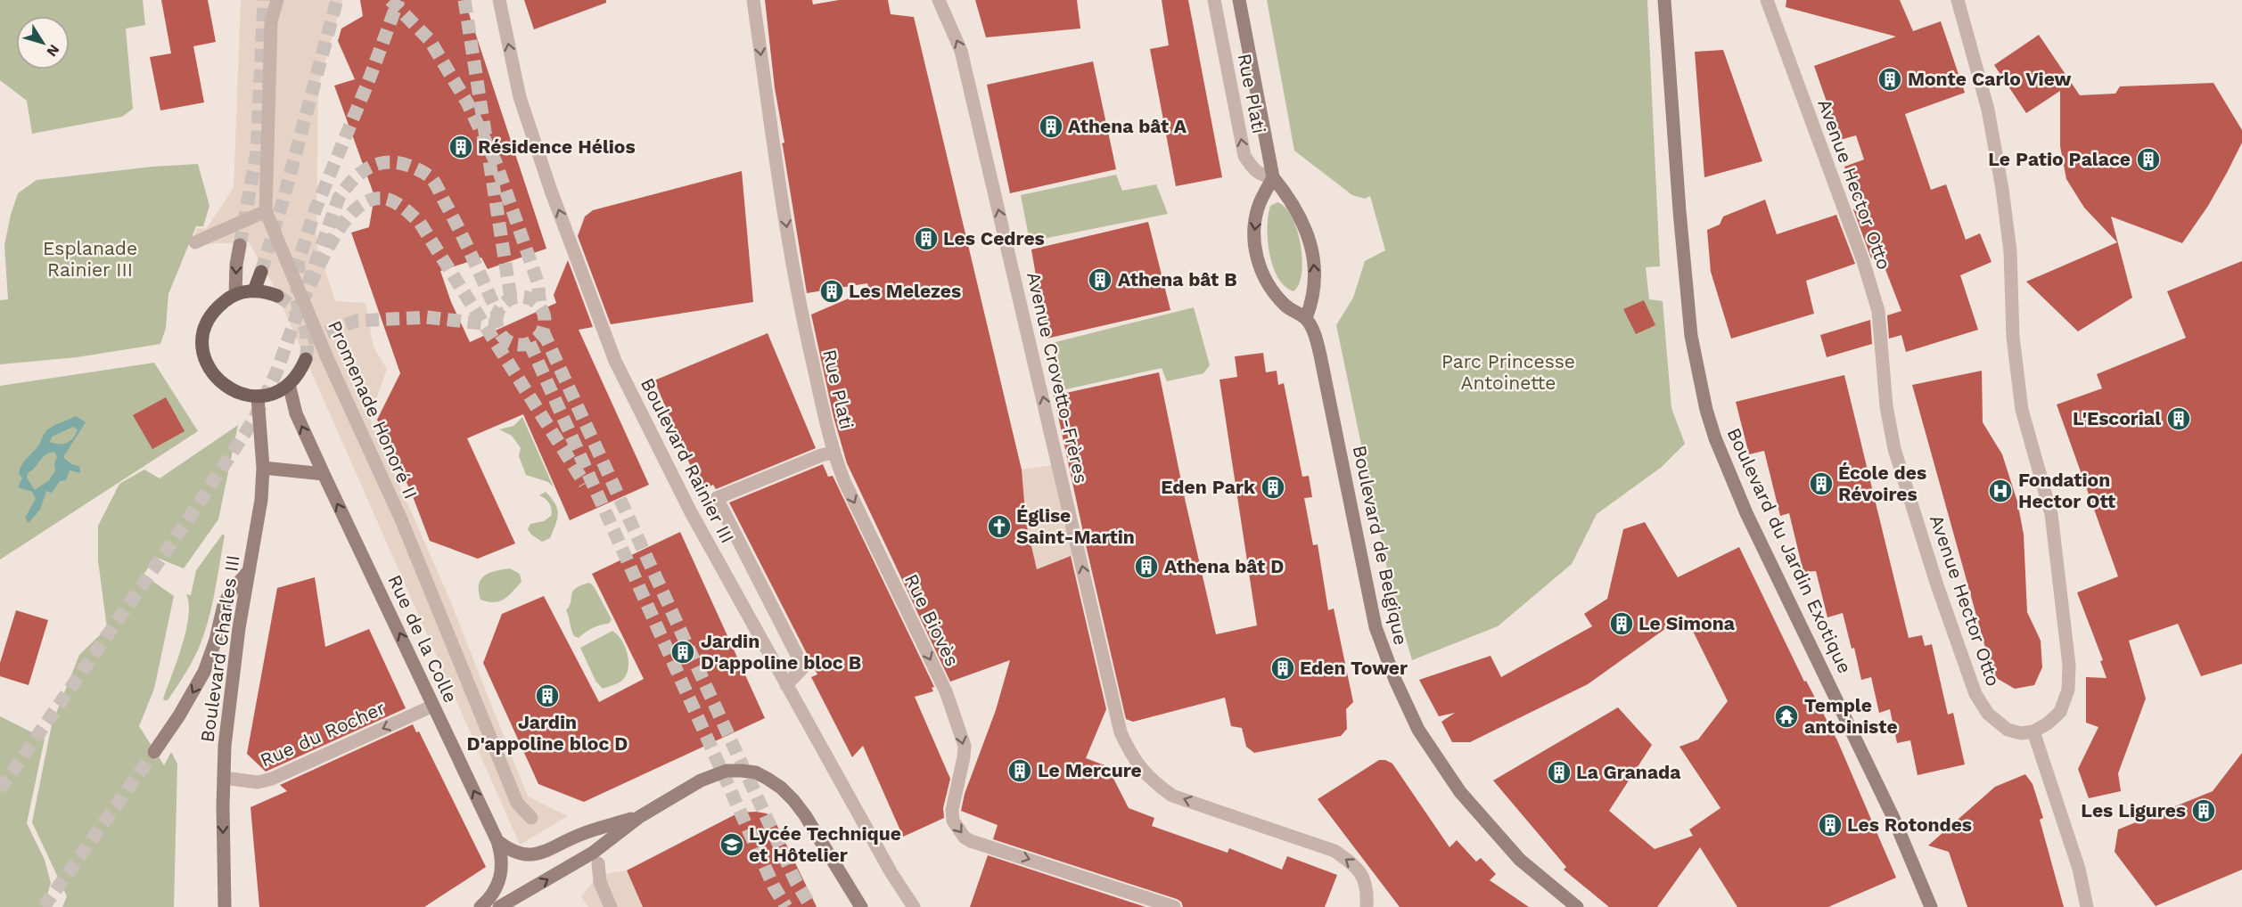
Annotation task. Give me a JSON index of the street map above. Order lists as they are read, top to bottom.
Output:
{
  "streets": {
    "main road": [
      "Boulevard de Belgique",
      "Boulevard du Jardin Exotique",
      "Rue de la Colle",
      "Boulevard Charles III"
    ],
    "street": [
      "Rue Plati",
      "Avenue Hector Otto",
      "Avenue Crovetto-Frères",
      "Promenade Honoré II",
      "Boulevard Rainier III",
      "Rue Biovès",
      "Rue du Rocher"
    ]
  },
  "crossings": [
    ["Rue Plati", "Boulevard Rainier III"],
    ["Rue Plati", "Rue Biovès"],
    ["Rue de la Colle", "Rue du Rocher"],
    ["Boulevard Charles III", "Rue du Rocher"]
  ],
  "one_way": [
    "Avenue Crovetto-Frères",
    "Boulevard Rainier III",
    "Rue Biovès",
    "Rue de la Colle",
    "Rue du Rocher"
  ],
  "parks": ["Esplanade Rainier III", "Parc Princesse Antoinette"],
  "places": {
    "building": [
      "Monte Carlo View",
      "Athena bât A",
      "Résidence Hélios",
      "Le Patio Palace",
      "Les Cedres",
      "Athena bât B",
      "Les Melezes",
      "L'Escorial",
      "École des Révoires",
      "Eden Park",
      "Athena bât D",
      "Le Simona",
      "Jardin D'appoline bloc B",
      "Eden Tower",
      "Jardin D'appoline bloc D",
      "Le Mercure",
      "La Granada",
      "Les Ligures",
      "Les Rotondes"
    ],
    "hospital": ["Fondation Hector Ott"],
    "church": ["Église Saint-Martin"],
    "temple": ["Temple antoiniste"],
    "school or university": ["Lycée Technique et Hôtelier"]
  },
  "north": "bottom right"
}
